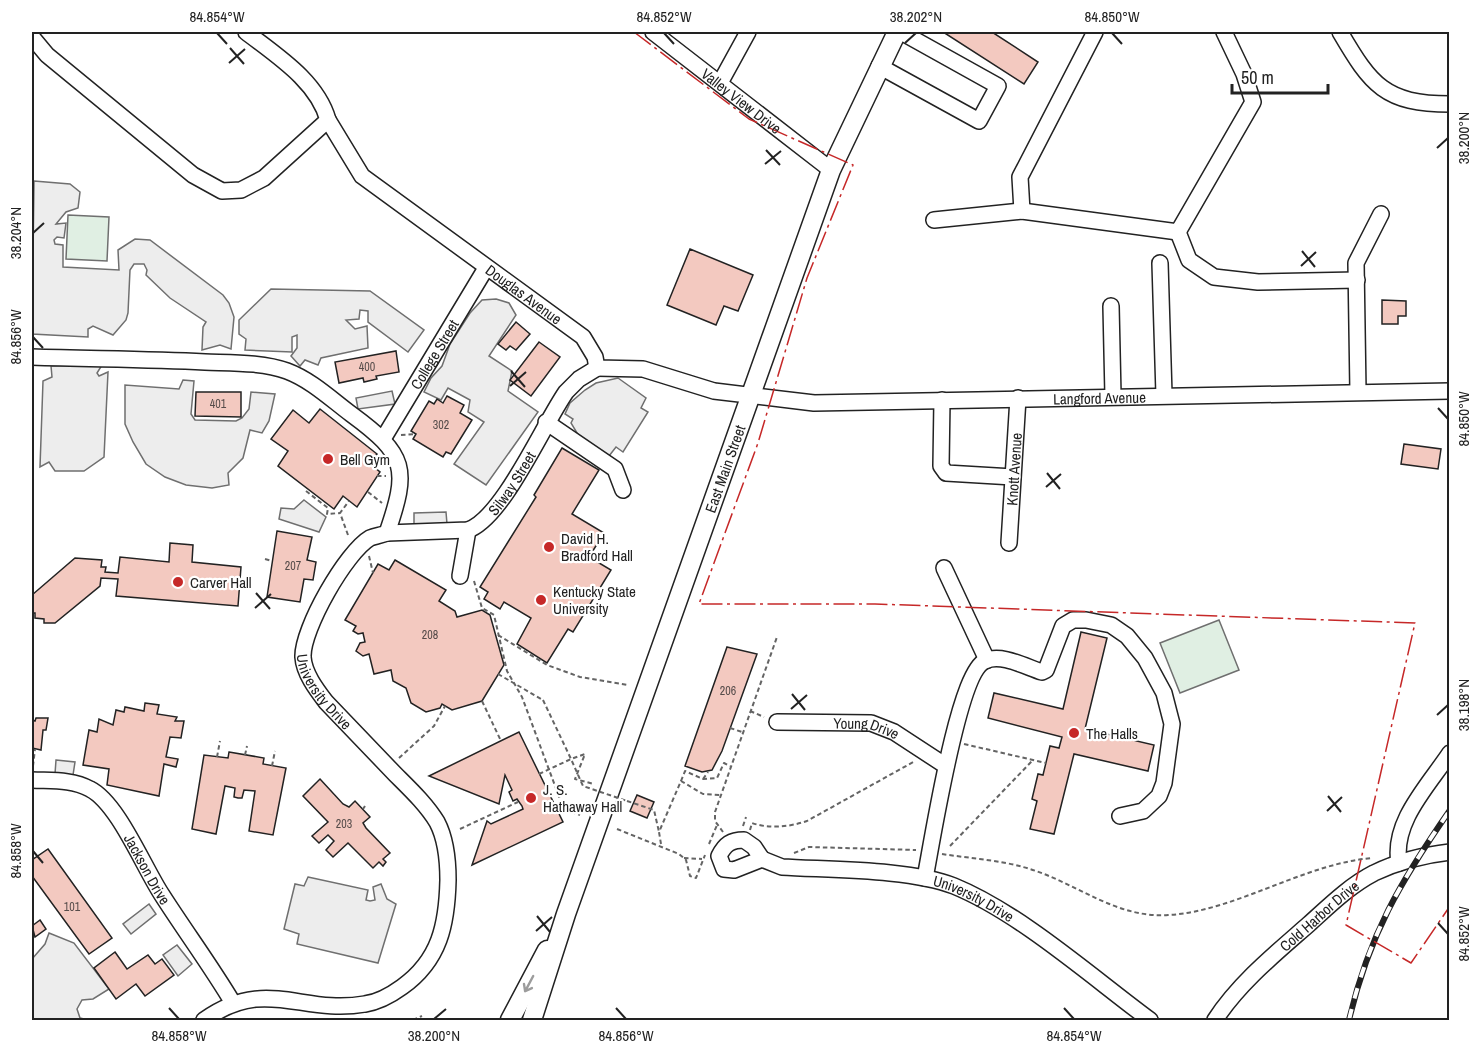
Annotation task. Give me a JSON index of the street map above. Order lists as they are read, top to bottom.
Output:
{
  "streets": {
    "main road": ["East Main Street"],
    "street": [
      "Valley View Drive",
      "Douglas Avenue",
      "College Street",
      "Langford Avenue",
      "Knott Avenue",
      "Silway Street",
      "University Drive",
      "Young Drive",
      "Jackson Drive",
      "Cold Harbor Drive"
    ]
  },
  "crossings": [
    ["Valley View Drive", "East Main Street"],
    ["Douglas Avenue", "College Street"],
    ["Douglas Avenue", "Silway Street"],
    ["Langford Avenue", "East Main Street"],
    ["Langford Avenue", "Knott Avenue"],
    ["University Drive", "Jackson Drive"]
  ],
  "places": [
    "Bell Gym",
    "David H. Bradford Hall",
    "Carver Hall",
    "Kentucky State University",
    "The Halls",
    "J. S. Hathaway Hall"
  ],
  "house_numbers": [
    "400",
    "401",
    "302",
    "207",
    "208",
    "206",
    "203",
    "101"
  ],
  "scale_bar": "50 m",
  "coordinates": [
    "84.854°W",
    "84.852°W",
    "38.202°N",
    "84.850°W",
    "38.200°N",
    "38.204°N",
    "84.856°W",
    "38.198°N",
    "84.858°W"
  ]
}
